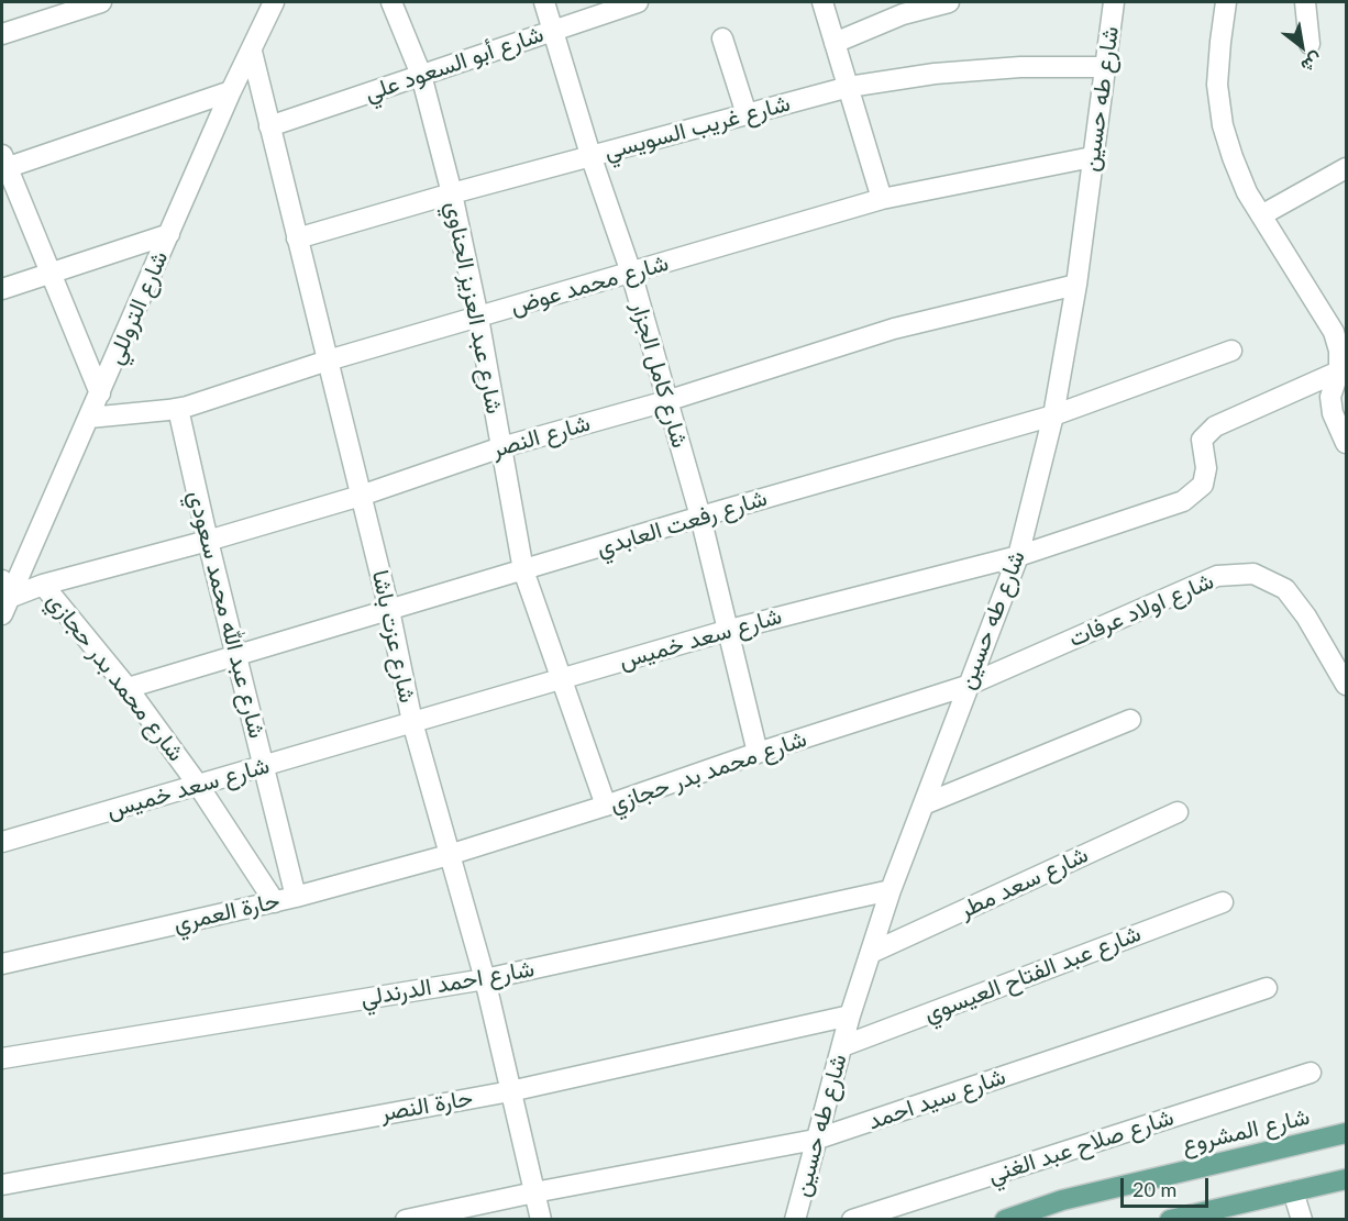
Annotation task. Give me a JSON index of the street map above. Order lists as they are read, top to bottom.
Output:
{
  "streets": {
    "main road": ["شارع المشروع"],
    "street": [
      "شارع أبو السعود علي",
      "شارع طه حسين",
      "شارع غريب السويسي",
      "شارع محمد عوض",
      "شارع التروللي",
      "شارع عبد العزيز الحناوي",
      "شارع كامل الجزار",
      "شارع النصر",
      "شارع رفعت العابدي",
      "شارع اولاد عرفات",
      "شارع عبد الله محمد سعودي",
      "شارع عزت باشا",
      "شارع سعد خميس",
      "شارع محمد بدر حجازي",
      "شارع سعد مطر",
      "حارة العمري",
      "شارع عبد الفتاح العيسوي",
      "شارع احمد الدرندلي",
      "شارع سيد احمد",
      "حارة النصر",
      "شارع صلاح عبد الغني"
    ]
  },
  "crossings": [
    ["شارع أبو السعود علي", "شارع عبد العزيز الحناوي"],
    ["شارع أبو السعود علي", "شارع كامل الجزار"],
    ["شارع أبو السعود علي", "شارع عزت باشا"],
    ["شارع طه حسين", "شارع غريب السويسي"],
    ["شارع طه حسين", "شارع محمد عوض"],
    ["شارع طه حسين", "شارع النصر"],
    ["شارع طه حسين", "شارع رفعت العابدي"],
    ["شارع طه حسين", "شارع اولاد عرفات"],
    ["شارع طه حسين", "شارع سعد خميس"],
    ["شارع طه حسين", "شارع محمد بدر حجازي"],
    ["شارع طه حسين", "شارع سعد مطر"],
    ["شارع طه حسين", "شارع عبد الفتاح العيسوي"],
    ["شارع طه حسين", "شارع احمد الدرندلي"],
    ["شارع طه حسين", "شارع سيد احمد"],
    ["شارع طه حسين", "حارة النصر"],
    ["شارع غريب السويسي", "شارع عبد العزيز الحناوي"],
    ["شارع غريب السويسي", "شارع كامل الجزار"],
    ["شارع غريب السويسي", "شارع عزت باشا"],
    ["شارع محمد عوض", "شارع التروللي"],
    ["شارع محمد عوض", "شارع عبد العزيز الحناوي"],
    ["شارع محمد عوض", "شارع كامل الجزار"],
    ["شارع محمد عوض", "شارع عبد الله محمد سعودي"],
    ["شارع محمد عوض", "شارع عزت باشا"],
    ["شارع التروللي", "شارع النصر"],
    ["شارع التروللي", "شارع عزت باشا"],
    ["شارع عبد العزيز الحناوي", "شارع النصر"],
    ["شارع عبد العزيز الحناوي", "شارع رفعت العابدي"],
    ["شارع عبد العزيز الحناوي", "شارع سعد خميس"],
    ["شارع عبد العزيز الحناوي", "شارع محمد بدر حجازي"],
    ["شارع كامل الجزار", "شارع النصر"],
    ["شارع كامل الجزار", "شارع رفعت العابدي"],
    ["شارع كامل الجزار", "شارع سعد خميس"],
    ["شارع كامل الجزار", "شارع محمد بدر حجازي"],
    ["شارع النصر", "شارع عبد الله محمد سعودي"],
    ["شارع النصر", "شارع عزت باشا"],
    ["شارع النصر", "شارع محمد بدر حجازي"],
    ["شارع رفعت العابدي", "شارع عبد الله محمد سعودي"],
    ["شارع رفعت العابدي", "شارع عزت باشا"],
    ["شارع رفعت العابدي", "شارع محمد بدر حجازي"],
    ["شارع اولاد عرفات", "شارع محمد بدر حجازي"],
    ["شارع عبد الله محمد سعودي", "شارع سعد خميس"],
    ["شارع عبد الله محمد سعودي", "حارة العمري"],
    ["شارع عزت باشا", "شارع سعد خميس"],
    ["شارع عزت باشا", "شارع محمد بدر حجازي"],
    ["شارع عزت باشا", "حارة العمري"],
    ["شارع عزت باشا", "شارع احمد الدرندلي"],
    ["شارع عزت باشا", "شارع سيد احمد"],
    ["شارع عزت باشا", "حارة النصر"],
    ["شارع سعد خميس", "شارع محمد بدر حجازي"],
    ["شارع محمد بدر حجازي", "حارة العمري"]
  ],
  "scale_bar": "20 m",
  "north": "bottom right"
}
